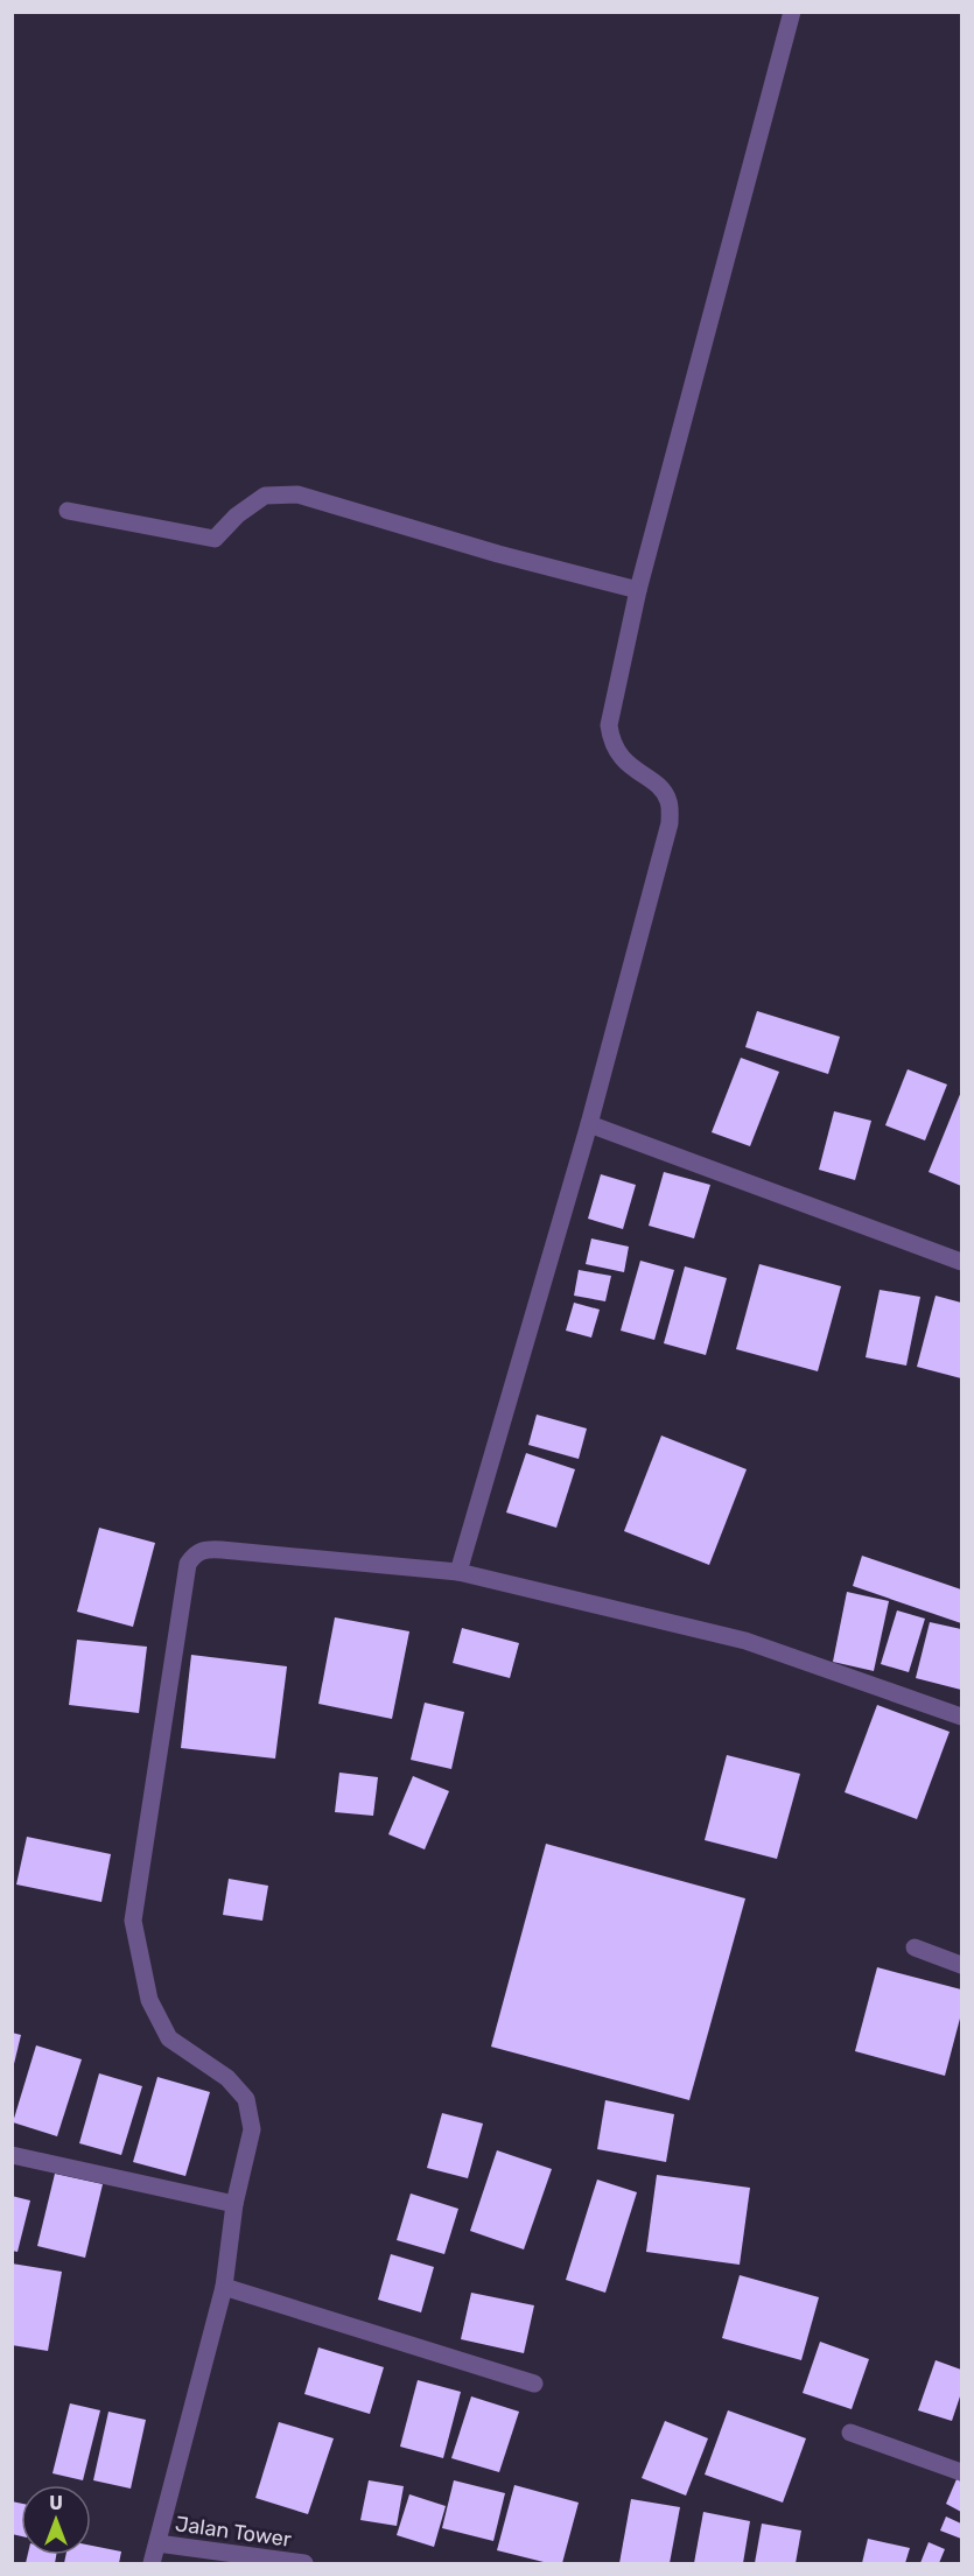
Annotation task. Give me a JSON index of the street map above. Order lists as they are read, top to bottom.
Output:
{
  "streets": {
    "street": ["Jalan Tower"]
  },
  "north": "top"
}
